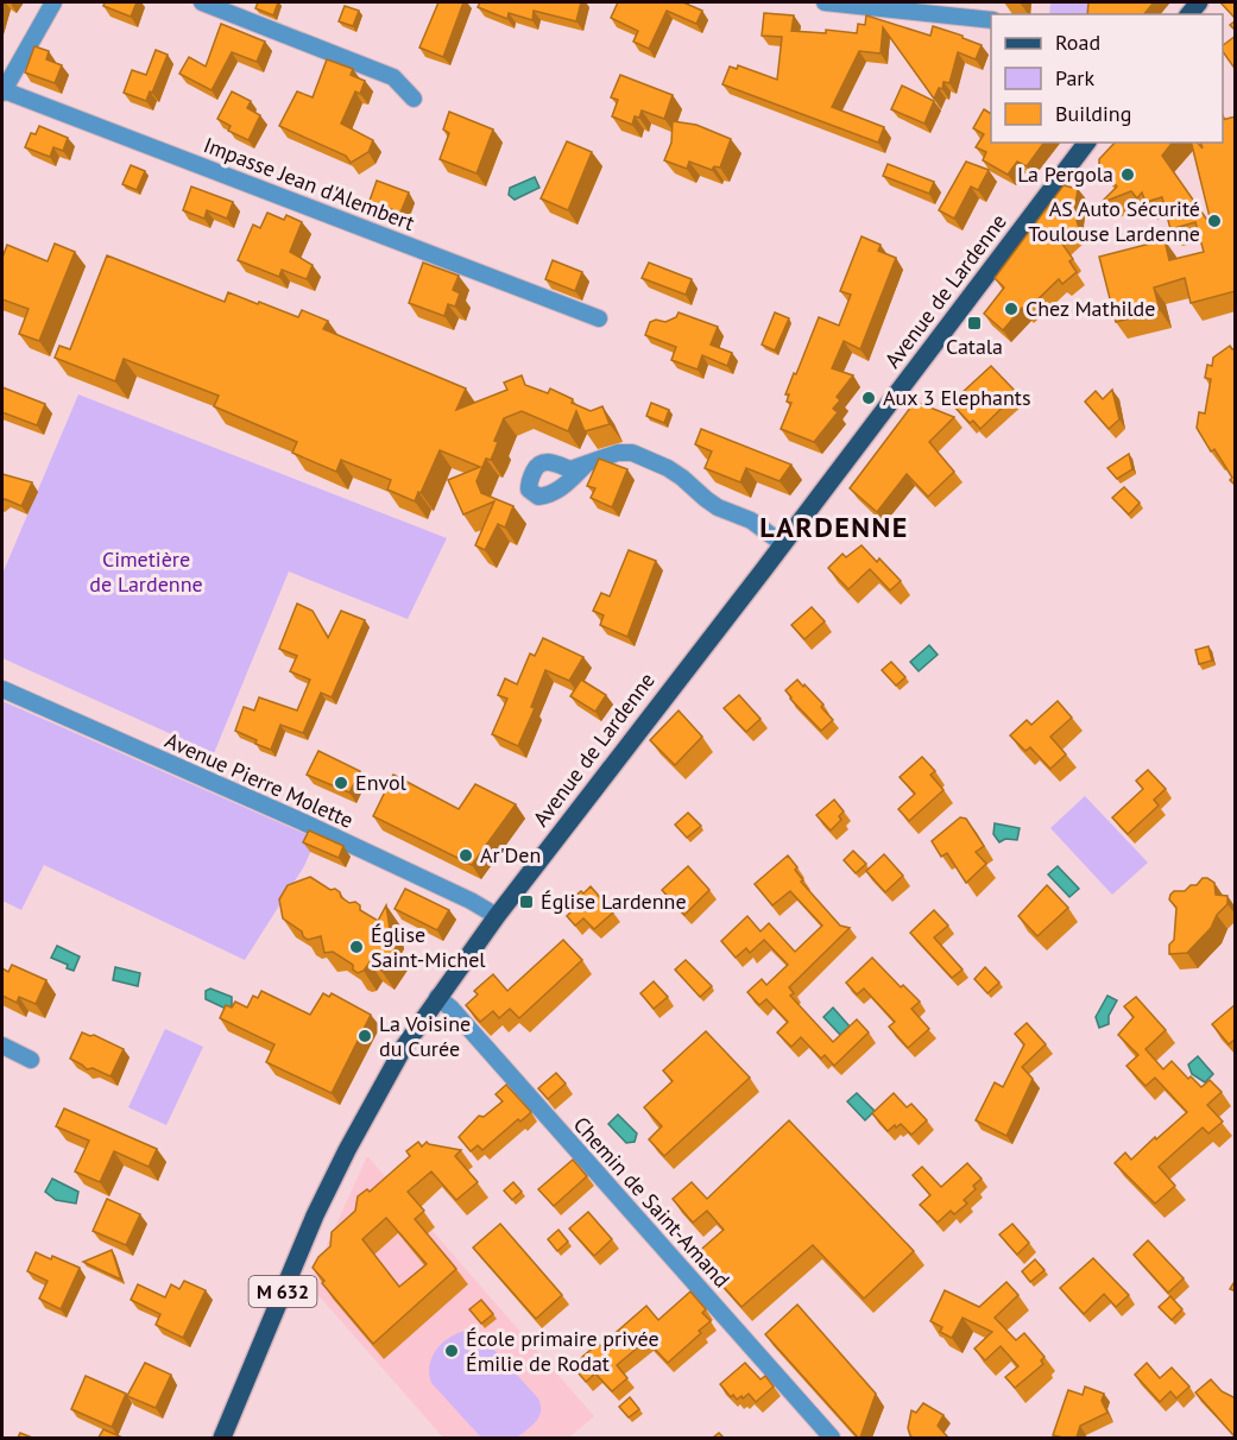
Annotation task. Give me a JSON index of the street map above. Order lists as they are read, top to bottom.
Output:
{
  "streets": {
    "main road": ["Avenue de Lardenne", "M 632"],
    "street": ["Impasse Jean d'Alembert", "Avenue Pierre Molette", "Chemin de Saint-Amand"]
  },
  "crossings": [
    ["Avenue de Lardenne", "Avenue Pierre Molette"],
    ["Avenue de Lardenne", "Chemin de Saint-Amand"]
  ],
  "districts": ["LARDENNE"],
  "parks": ["Cimetière de Lardenne"],
  "places": {
    "other": [
      "La Pergola",
      "AS Auto Sécurité Toulouse Lardenne",
      "Chez Mathilde",
      "Aux 3 Elephants",
      "Envol",
      "Ar'Den",
      "Église Saint-Michel",
      "La Voisine du Curée",
      "École primaire privée Émilie de Rodat"
    ],
    "transit": ["Catala", "Église Lardenne"]
  },
  "legend": ["Road", "Park", "Building"]
}
